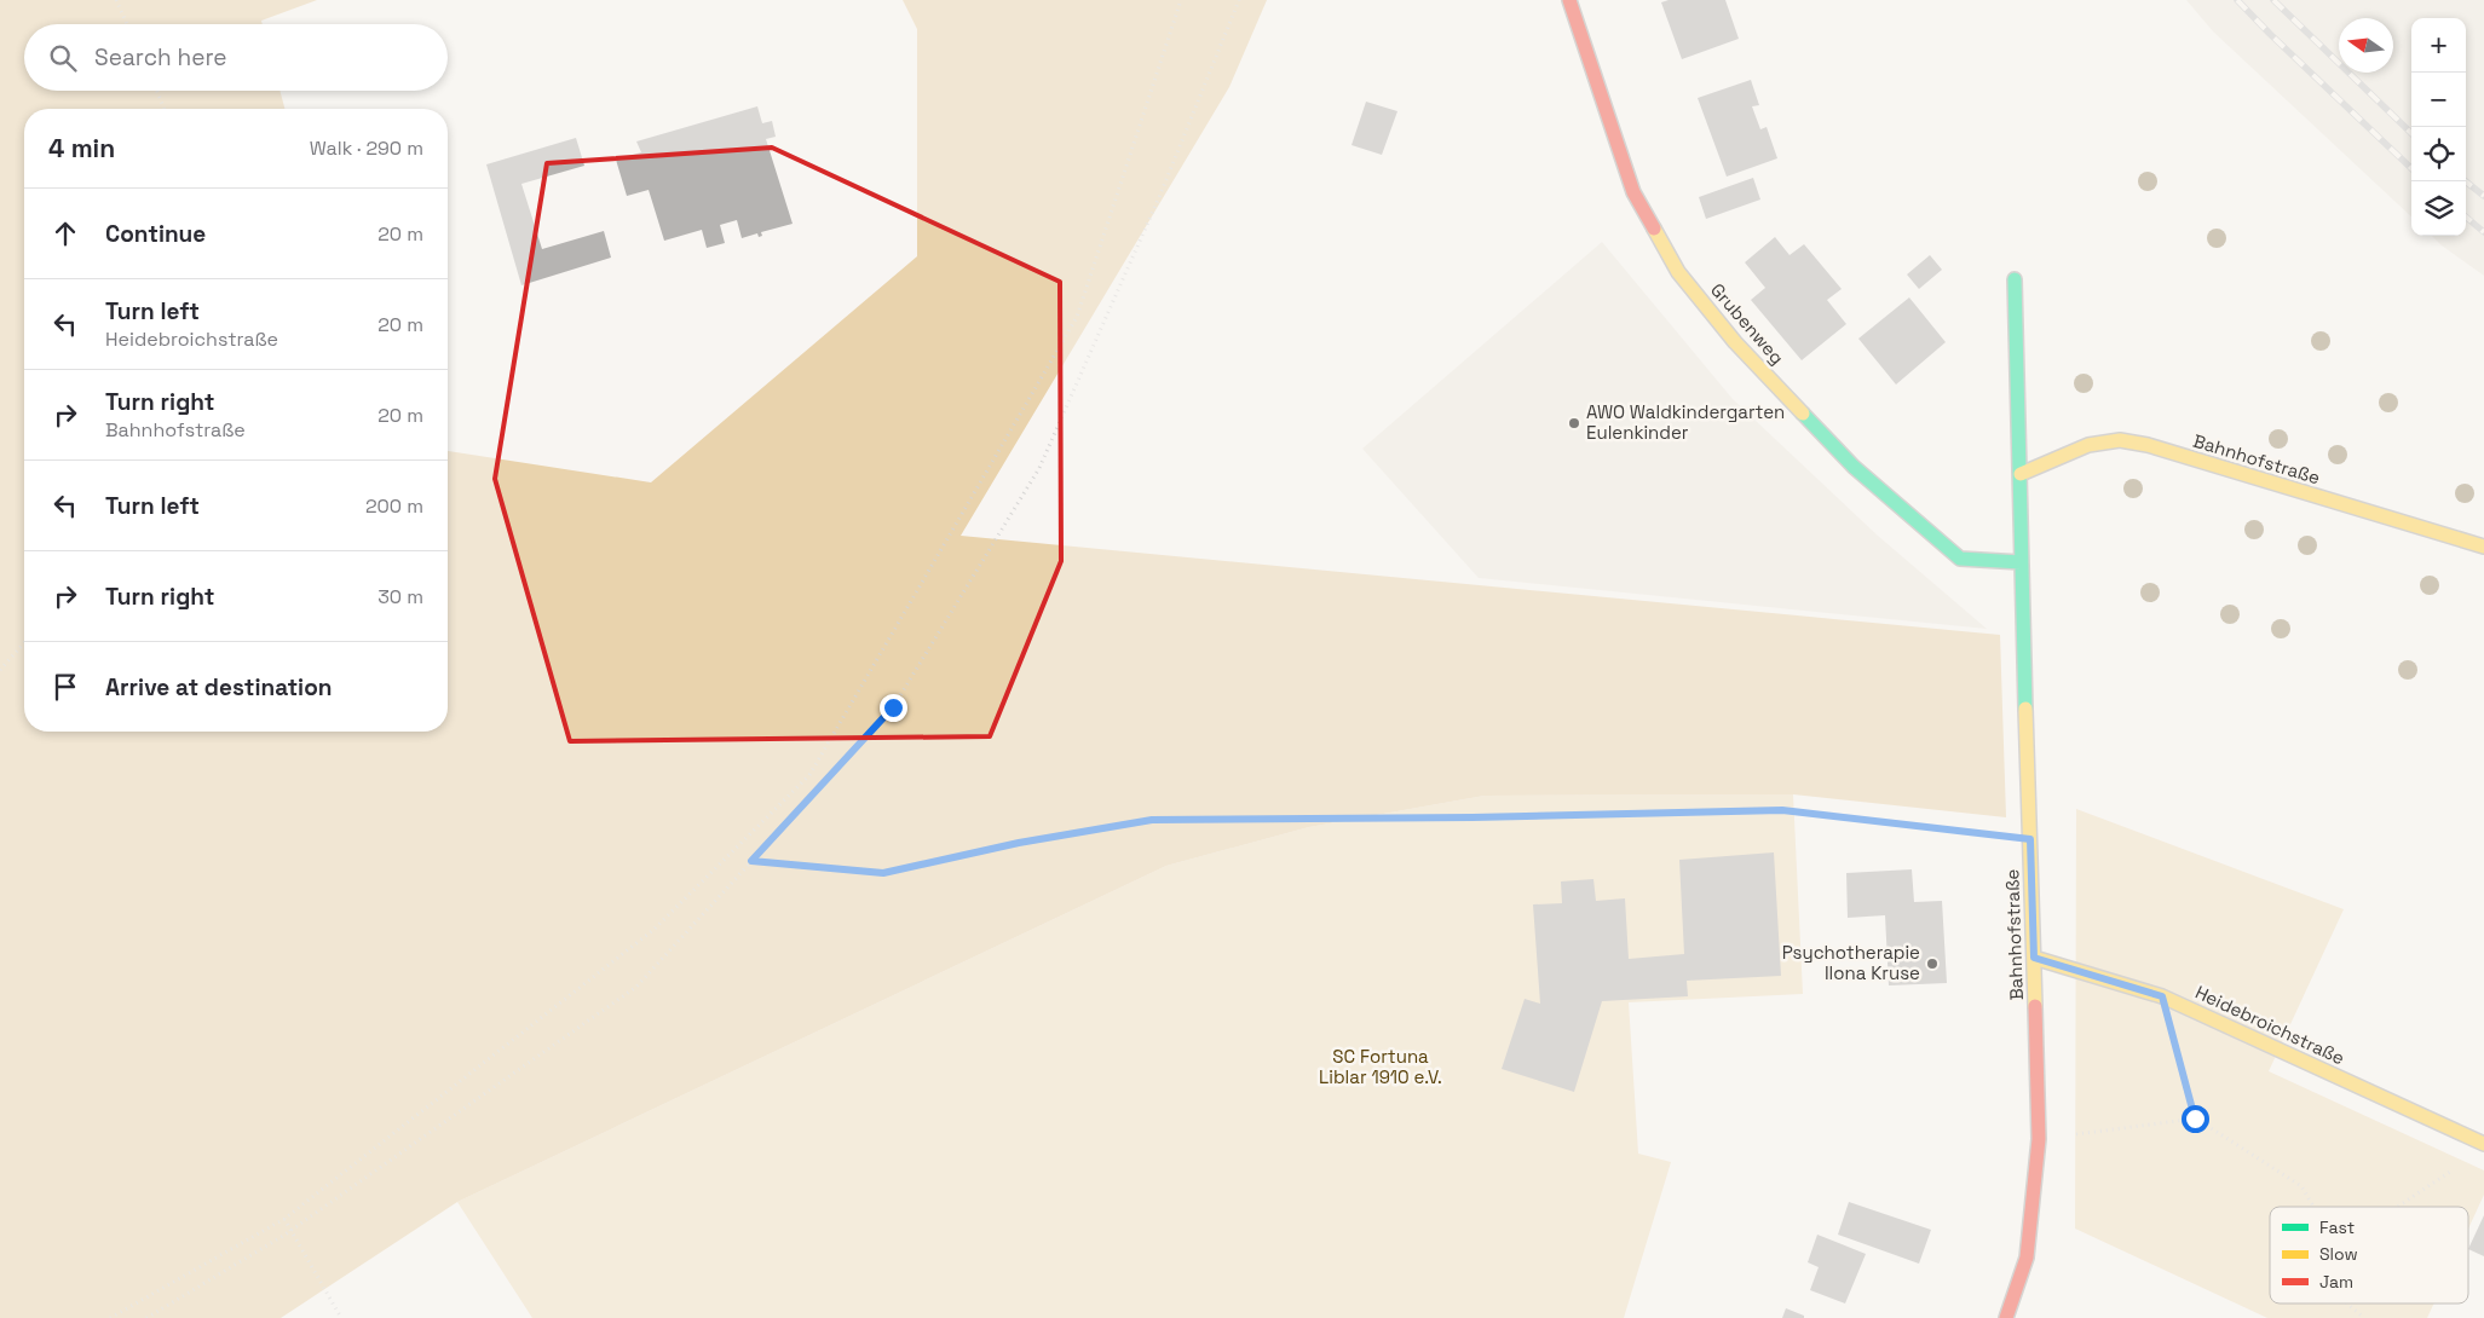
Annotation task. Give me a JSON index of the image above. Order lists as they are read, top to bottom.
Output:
{
  "streets": {
    "street": ["Grubenweg", "Bahnhofstraße", "Heidebroichstraße"]
  },
  "crossings": [
    ["Grubenweg", "Bahnhofstraße"],
    ["Bahnhofstraße", "Heidebroichstraße"]
  ],
  "parks": ["SC Fortuna Liblar 1910 e.V."],
  "places": ["AWO Waldkindergarten Eulenkinder", "Psychotherapie Ilona Kruse"],
  "legend": ["Fast", "Slow", "Jam"],
  "north": "left",
  "page": {
    "map_buttons": ["+", "−"],
    "search": "Search here",
    "heading": ["4 min", "Walk · 290 m"],
    "list": [
      ["Continue", "20 m"],
      ["Turn left", "Heidebroichstraße", "20 m"],
      ["Turn right", "Bahnhofstraße", "20 m"],
      ["Turn left", "200 m"],
      ["Turn right", "30 m"],
      "Arrive at destination"
    ]
  }
}
